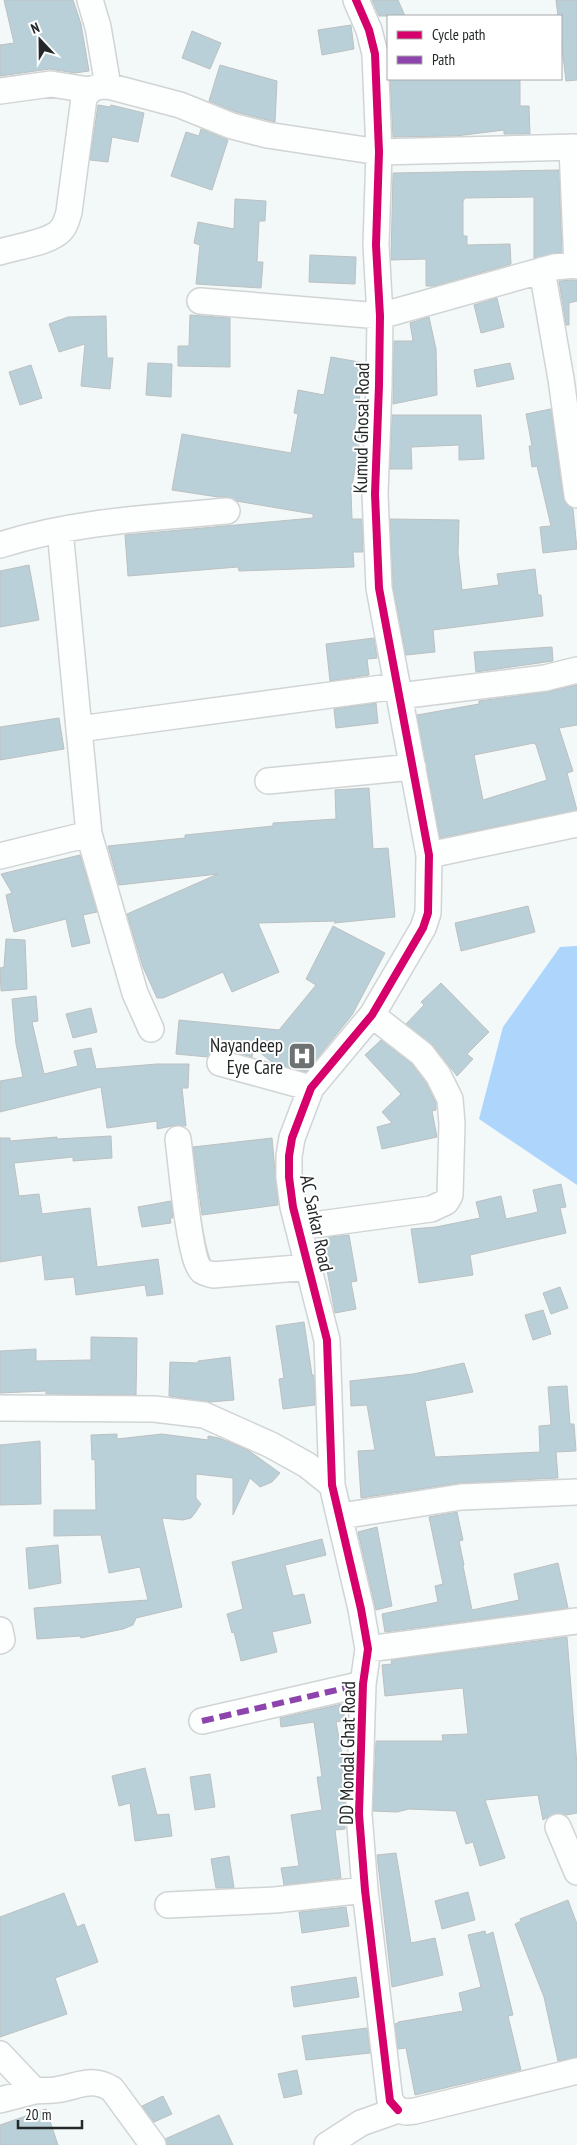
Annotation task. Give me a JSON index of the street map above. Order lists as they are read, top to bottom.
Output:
{
  "streets": {
    "street": ["Kumud Ghosal Road", "AC Sarkar Road", "DD Mondal Ghat Road"]
  },
  "crossings": [
    ["Kumud Ghosal Road", "AC Sarkar Road"],
    ["AC Sarkar Road", "DD Mondal Ghat Road"]
  ],
  "places": {
    "hospital": ["Nayandeep Eye Care"]
  },
  "legend": ["Cycle path", "Path"],
  "scale_bar": "20 m",
  "north": "top"
}
